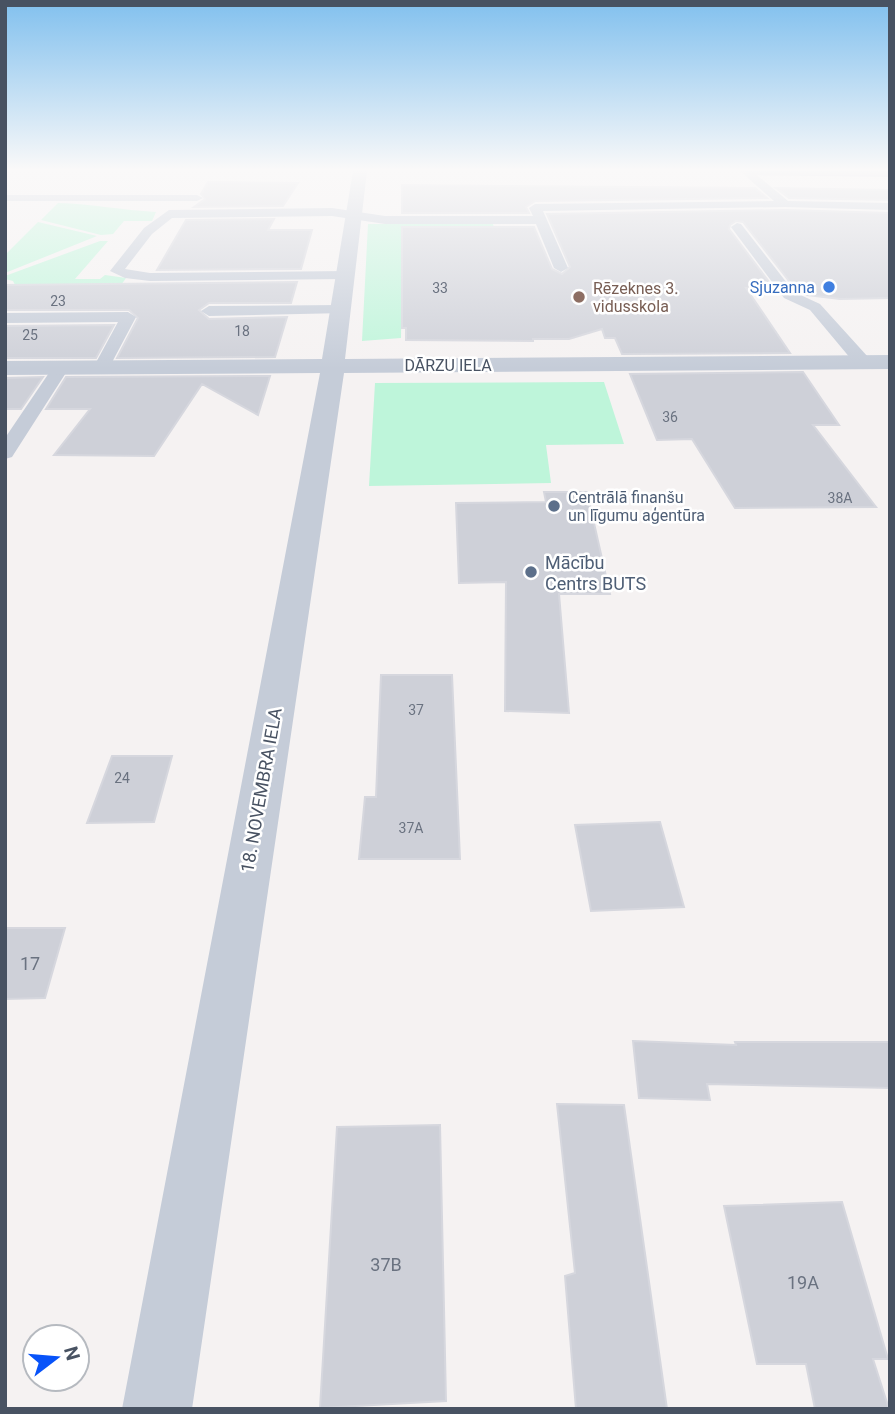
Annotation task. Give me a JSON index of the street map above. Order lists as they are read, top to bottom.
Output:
{
  "streets": {
    "street": ["DĀRZU IELA", "18. NOVEMBRA IELA"]
  },
  "crossings": [
    ["DĀRZU IELA", "18. NOVEMBRA IELA"]
  ],
  "places": [
    "Sjuzanna",
    "Rēzeknes 3. vidusskola",
    "Centrālā finanšu un līgumu aģentūra",
    "Mācību Centrs BUTS"
  ],
  "house_numbers": [
    "33",
    "23",
    "18",
    "25",
    "36",
    "38A",
    "37",
    "24",
    "37A",
    "17",
    "37B",
    "19A"
  ],
  "north": "right"
}
